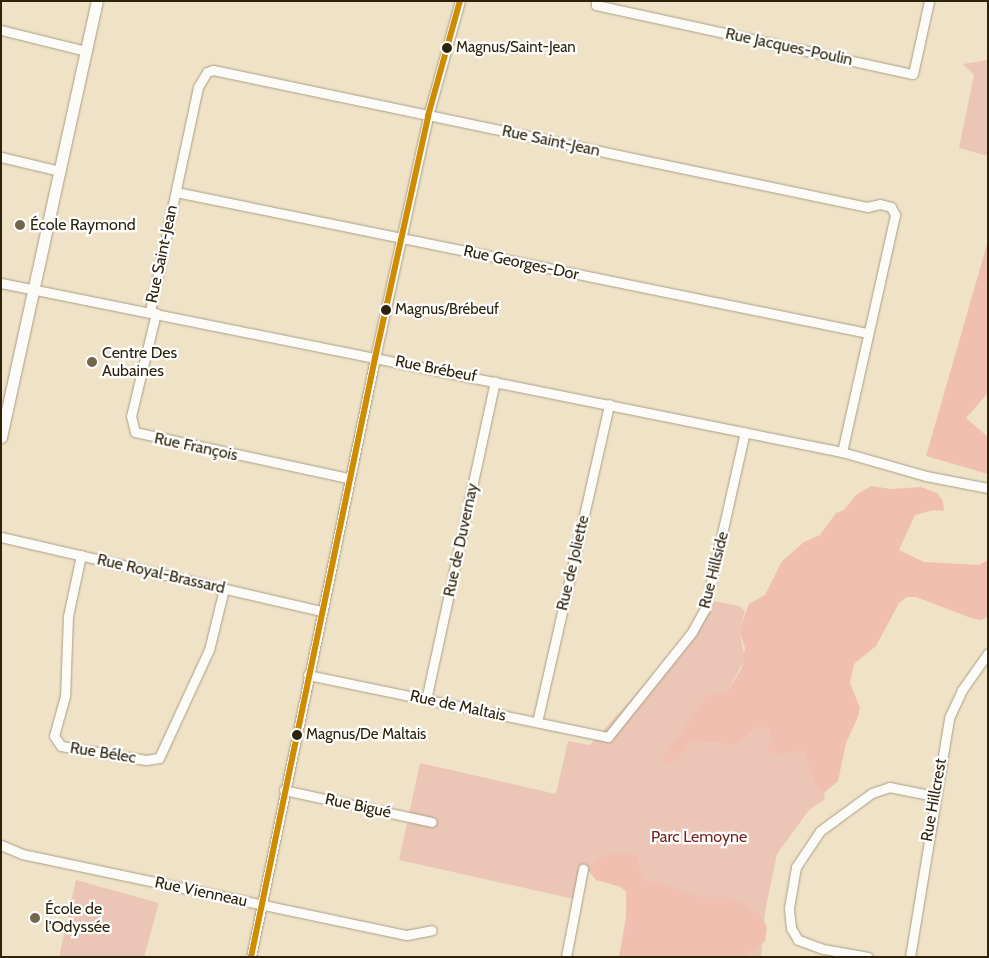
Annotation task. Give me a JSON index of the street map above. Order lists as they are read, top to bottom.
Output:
{
  "streets": {
    "street": [
      "Rue Jacques-Poulin",
      "Rue Saint-Jean",
      "Rue Georges-Dor",
      "Rue Brébeuf",
      "Rue François",
      "Rue de Duvernay",
      "Rue de Joliette",
      "Rue Hillside",
      "Rue Royal-Brassard",
      "Rue de Maltais",
      "Rue Bélec",
      "Rue Hillcrest",
      "Rue Bigué",
      "Rue Vienneau"
    ]
  },
  "crossings": [
    ["Rue Saint-Jean", "Rue Georges-Dor"],
    ["Rue Saint-Jean", "Rue Brébeuf"],
    ["Rue Saint-Jean", "Rue François"],
    ["Rue Brébeuf", "Rue François"],
    ["Rue Brébeuf", "Rue de Duvernay"],
    ["Rue Brébeuf", "Rue de Joliette"],
    ["Rue Brébeuf", "Rue Hillside"],
    ["Rue de Duvernay", "Rue de Maltais"],
    ["Rue de Joliette", "Rue de Maltais"],
    ["Rue Hillside", "Rue de Maltais"],
    ["Rue Royal-Brassard", "Rue Bélec"]
  ],
  "parks": ["Parc Lemoyne"],
  "places": [
    "Magnus/Saint-Jean",
    "École Raymond",
    "Magnus/Brébeuf",
    "Centre Des Aubaines",
    "Magnus/De Maltais",
    "École de l'Odyssée"
  ]
}
